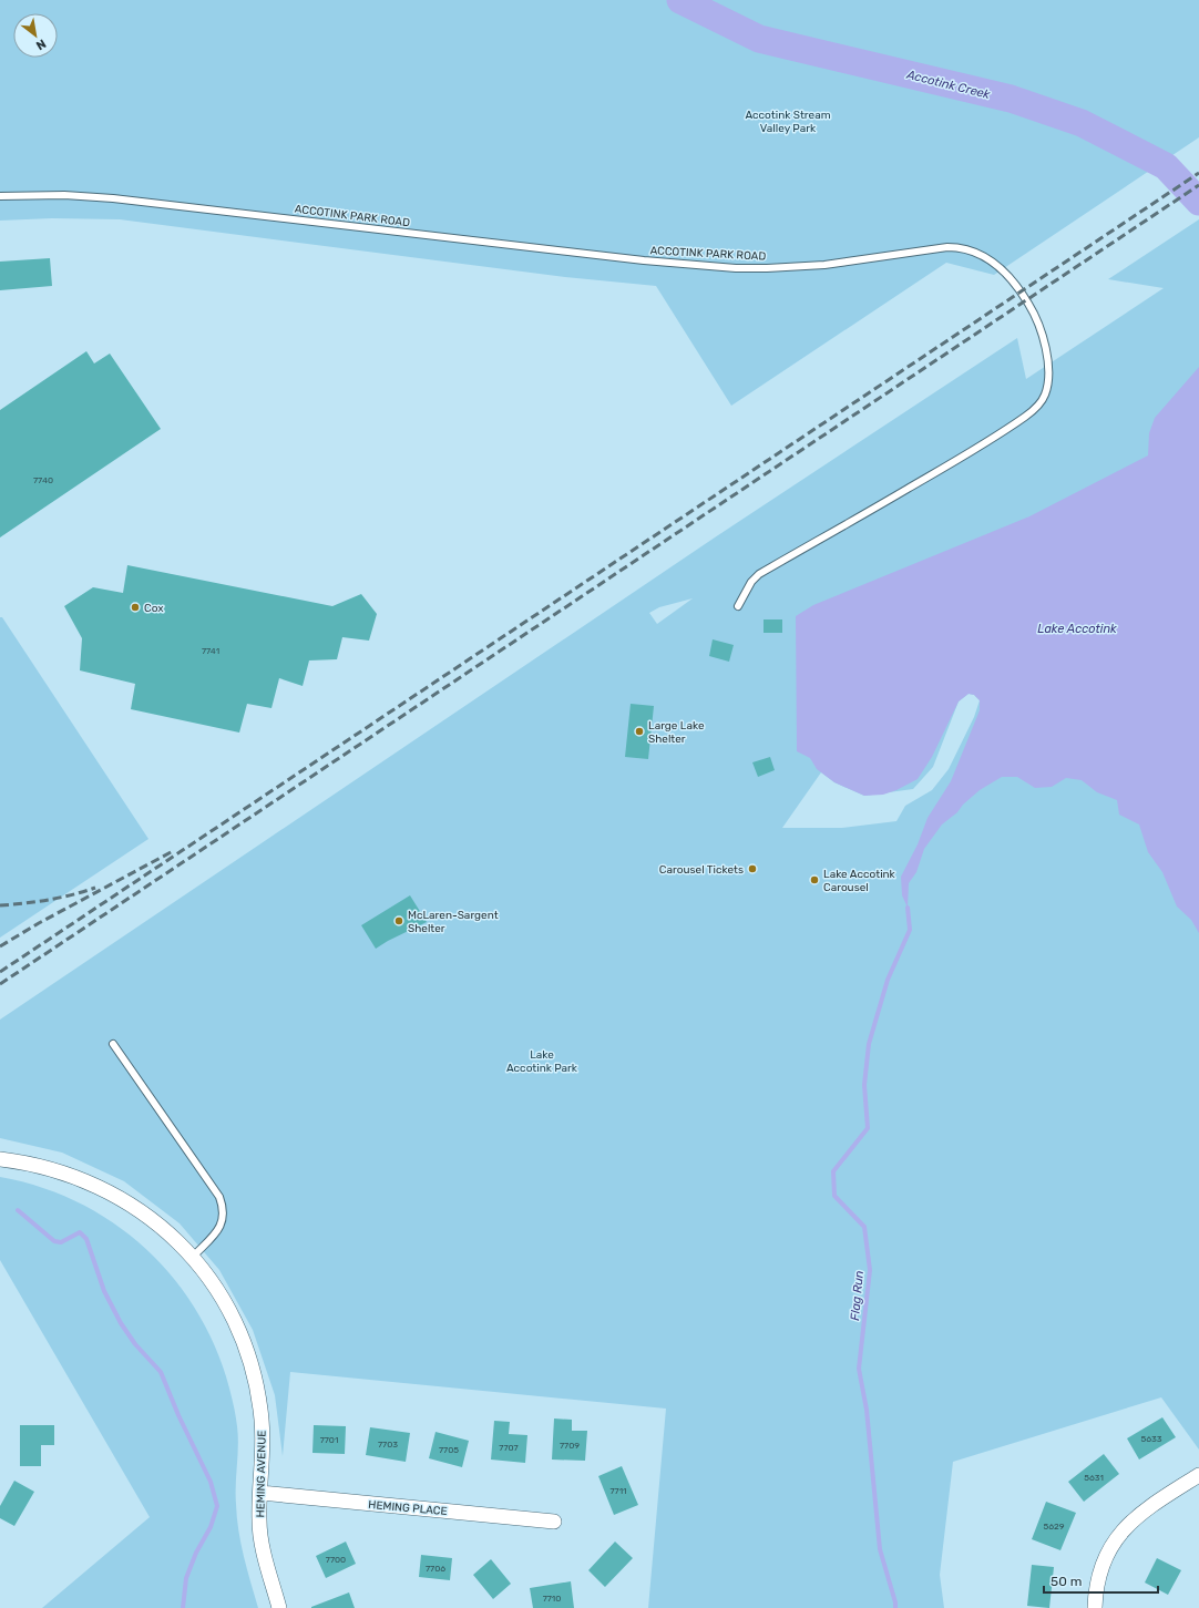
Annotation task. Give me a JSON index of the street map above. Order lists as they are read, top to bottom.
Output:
{
  "streets": {
    "street": ["HEMING AVENUE", "HEMING PLACE"],
    "lane": ["ACCOTINK PARK ROAD"]
  },
  "crossings": [
    ["HEMING AVENUE", "HEMING PLACE"]
  ],
  "water": ["Accotink Creek", "Lake Accotink", "Flag Run"],
  "parks": ["Accotink Stream Valley Park", "Lake Accotink Park"],
  "places": [
    "Cox",
    "Large Lake Shelter",
    "Carousel Tickets",
    "Lake Accotink Carousel",
    "McLaren-Sargent Shelter"
  ],
  "house_numbers": [
    "7740",
    "7741",
    "5633",
    "7701",
    "7703",
    "7709",
    "7707",
    "7705",
    "5631",
    "7711",
    "5629",
    "7700",
    "7706",
    "7710"
  ],
  "scale_bar": "50 m",
  "north": "bottom right"
}
